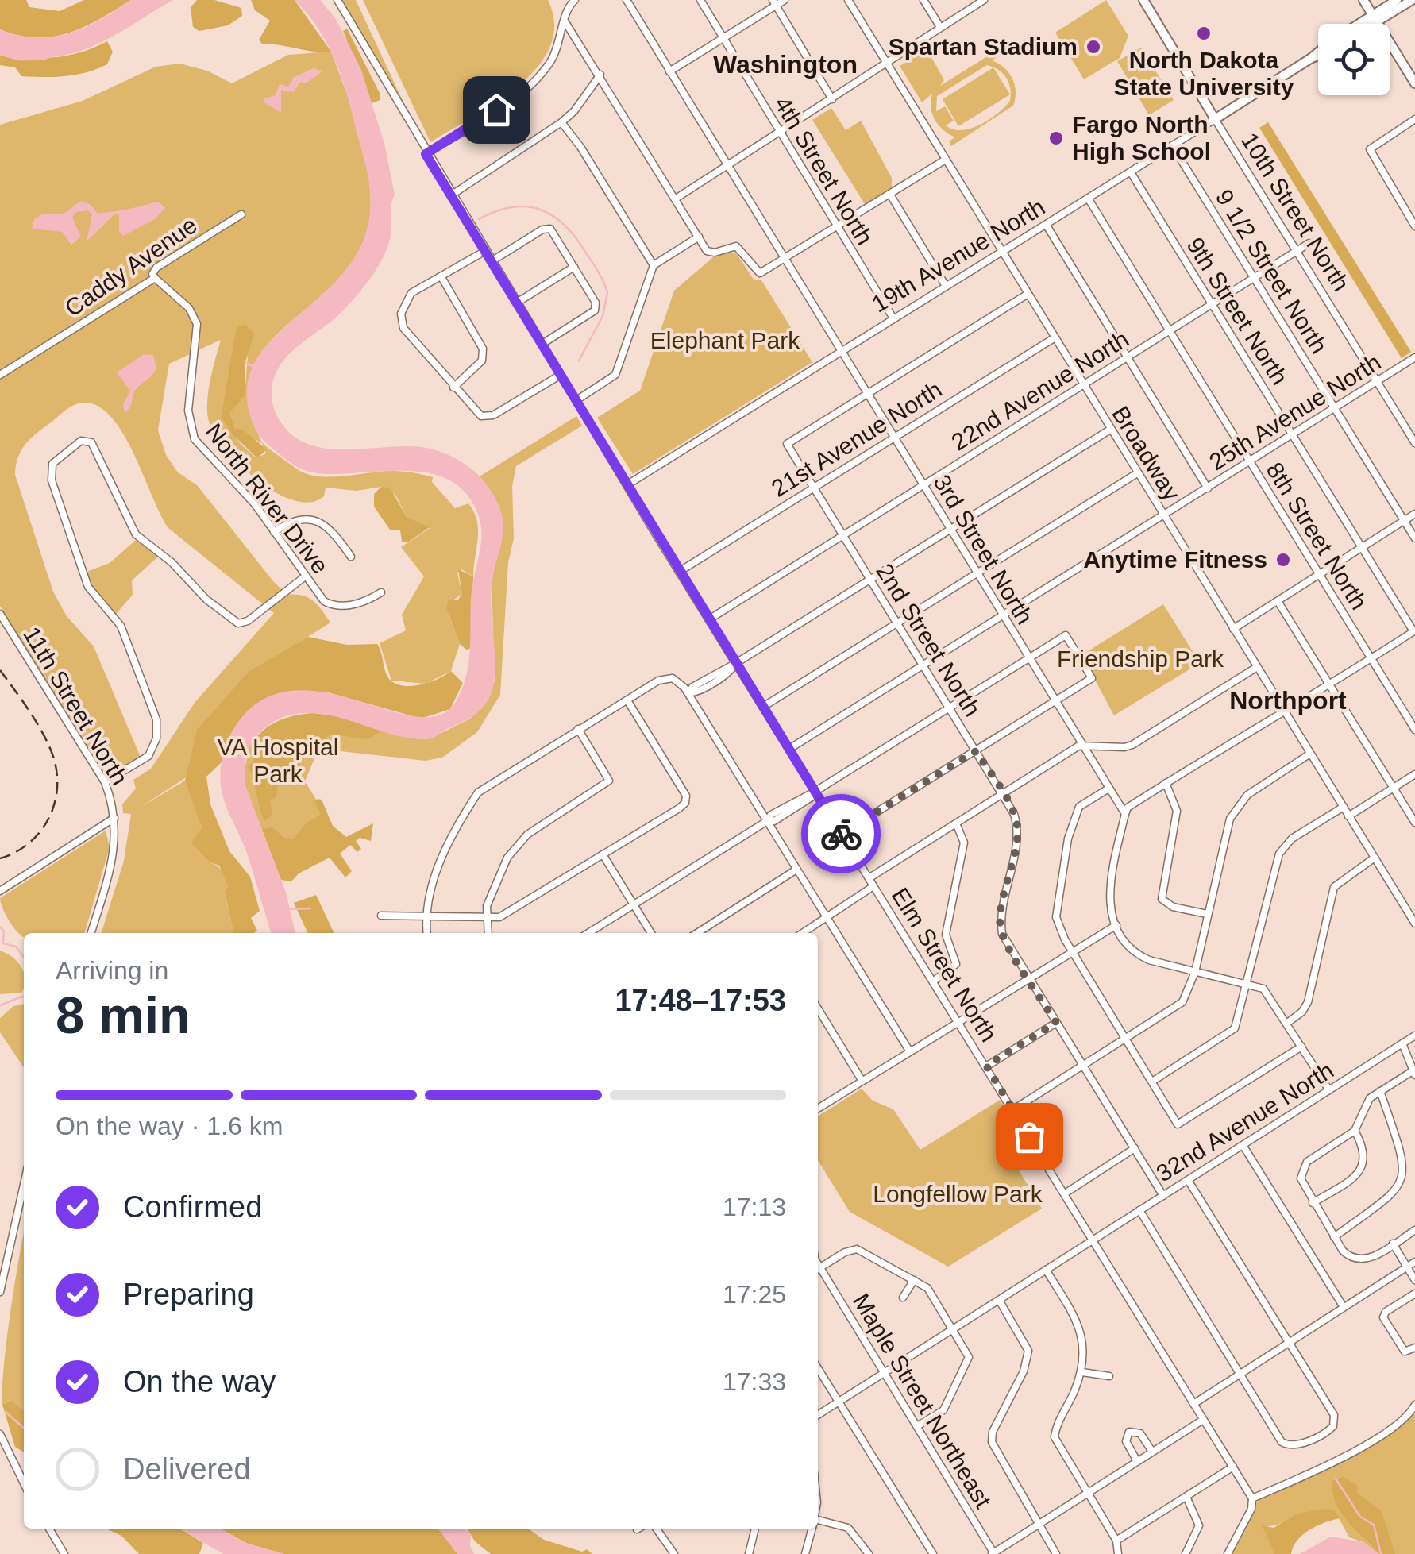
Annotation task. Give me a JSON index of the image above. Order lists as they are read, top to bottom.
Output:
{
  "streets": {
    "main road": ["10th Street North", "19th Avenue North"],
    "street": [
      "4th Street North",
      "Caddy Avenue",
      "9 1/2 Street North",
      "9th Street North",
      "22nd Avenue North",
      "25th Avenue North",
      "21st Avenue North",
      "Broadway",
      "North River Drive",
      "8th Street North",
      "3rd Street North",
      "2nd Street North",
      "11th Street North",
      "Elm Street North",
      "32nd Avenue North",
      "Maple Street Northeast"
    ]
  },
  "crossings": [
    ["4th Street North", "19th Avenue North"],
    ["10th Street North", "19th Avenue North"],
    ["10th Street North", "22nd Avenue North"],
    ["10th Street North", "25th Avenue North"],
    ["19th Avenue North", "9 1/2 Street North"],
    ["19th Avenue North", "9th Street North"],
    ["19th Avenue North", "Broadway"],
    ["19th Avenue North", "8th Street North"],
    ["19th Avenue North", "3rd Street North"],
    ["19th Avenue North", "Elm Street North"],
    ["Caddy Avenue", "North River Drive"],
    ["9 1/2 Street North", "22nd Avenue North"],
    ["9 1/2 Street North", "25th Avenue North"],
    ["9th Street North", "22nd Avenue North"],
    ["9th Street North", "25th Avenue North"],
    ["22nd Avenue North", "Broadway"],
    ["22nd Avenue North", "8th Street North"],
    ["22nd Avenue North", "3rd Street North"],
    ["22nd Avenue North", "2nd Street North"],
    ["22nd Avenue North", "Elm Street North"],
    ["25th Avenue North", "Broadway"],
    ["25th Avenue North", "8th Street North"],
    ["25th Avenue North", "3rd Street North"],
    ["25th Avenue North", "2nd Street North"],
    ["25th Avenue North", "Elm Street North"],
    ["21st Avenue North", "Broadway"],
    ["21st Avenue North", "3rd Street North"],
    ["21st Avenue North", "2nd Street North"],
    ["21st Avenue North", "Elm Street North"],
    ["3rd Street North", "2nd Street North"],
    ["2nd Street North", "32nd Avenue North"],
    ["Elm Street North", "32nd Avenue North"],
    ["32nd Avenue North", "Maple Street Northeast"]
  ],
  "districts": ["Washington", "Northport"],
  "parks": [
    "Elephant Park",
    "Friendship Park",
    "VA Hospital Park",
    "Longfellow Park"
  ],
  "places": [
    "North Dakota State University",
    "Spartan Stadium",
    "Fargo North High School",
    "Anytime Fitness"
  ],
  "page": {
    "heading": ["8 min", "Arriving in", "17:48–17:53"],
    "bar": "On the way · 1.6 km",
    "list": [
      ["Confirmed", "17:13"],
      ["Preparing", "17:25"],
      ["On the way", "17:33"],
      "Delivered"
    ]
  }
}
